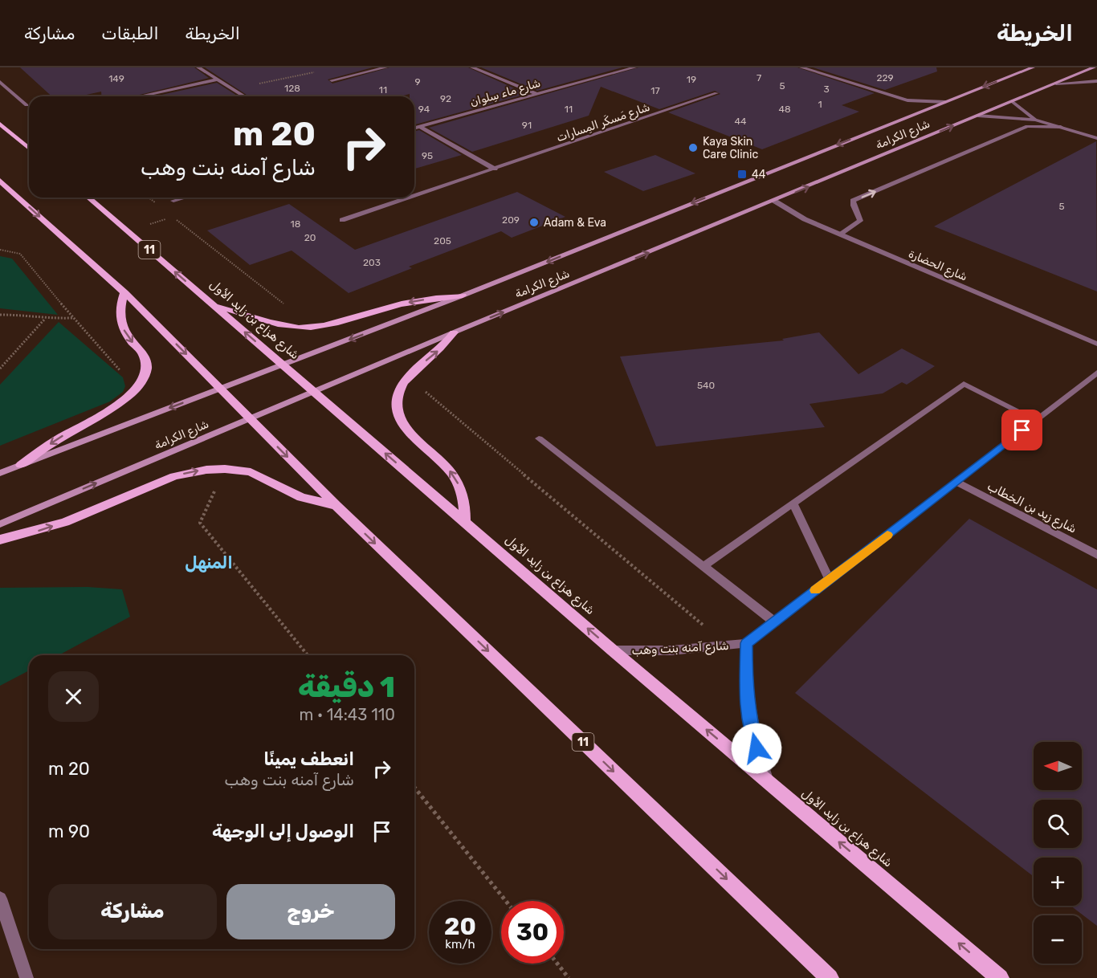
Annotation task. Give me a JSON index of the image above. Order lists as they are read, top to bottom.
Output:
{
  "streets": {
    "main road": ["شارع الكرامة", "11", "شارع هزاع بن زايد الأول"],
    "street": [
      "شارع ماء سِلوان",
      "شارع مَسكَر المِسارات",
      "شارع الحضارة",
      "شارع زيد بن الخطاب",
      "شارع آمنه بنت وهب"
    ]
  },
  "crossings": [
    ["شارع الكرامة", "11"],
    ["شارع الكرامة", "شارع الحضارة"],
    ["شارع الكرامة", "شارع هزاع بن زايد الأول"],
    ["شارع هزاع بن زايد الأول", "شارع آمنه بنت وهب"],
    ["شارع زيد بن الخطاب", "شارع آمنه بنت وهب"]
  ],
  "districts": ["المنهل"],
  "places": {
    "other": ["Kaya Skin Care Clinic", "Adam & Eva"],
    "transit": ["44"]
  },
  "house_numbers": [
    "7",
    "229",
    "149",
    "19",
    "9",
    "5",
    "128",
    "3",
    "11",
    "17",
    "92",
    "1",
    "94",
    "11",
    "48",
    "44",
    "91",
    "95",
    "5",
    "209",
    "18",
    "20",
    "205",
    "203",
    "540"
  ],
  "north": "left",
  "page": {
    "header": "الخريطة",
    "nav": ["الخريطة", "الطبقات", "مشاركة"],
    "turn": ["20 m", "شارع آمنه بنت وهب"],
    "heading": ["1 دقيقة", "110 m · 14:43"],
    "list": [
      {
        "name": "انعطف يمينًا",
        "note": "شارع آمنه بنت وهب",
        "value": "20 m"
      },
      {
        "name": "الوصول إلى الوجهة",
        "value": "90 m"
      }
    ],
    "map_buttons": ["+", "−"],
    "buttons": ["خروج", "مشاركة"],
    "speed": "20 km/h",
    "limit": "30"
  }
}
